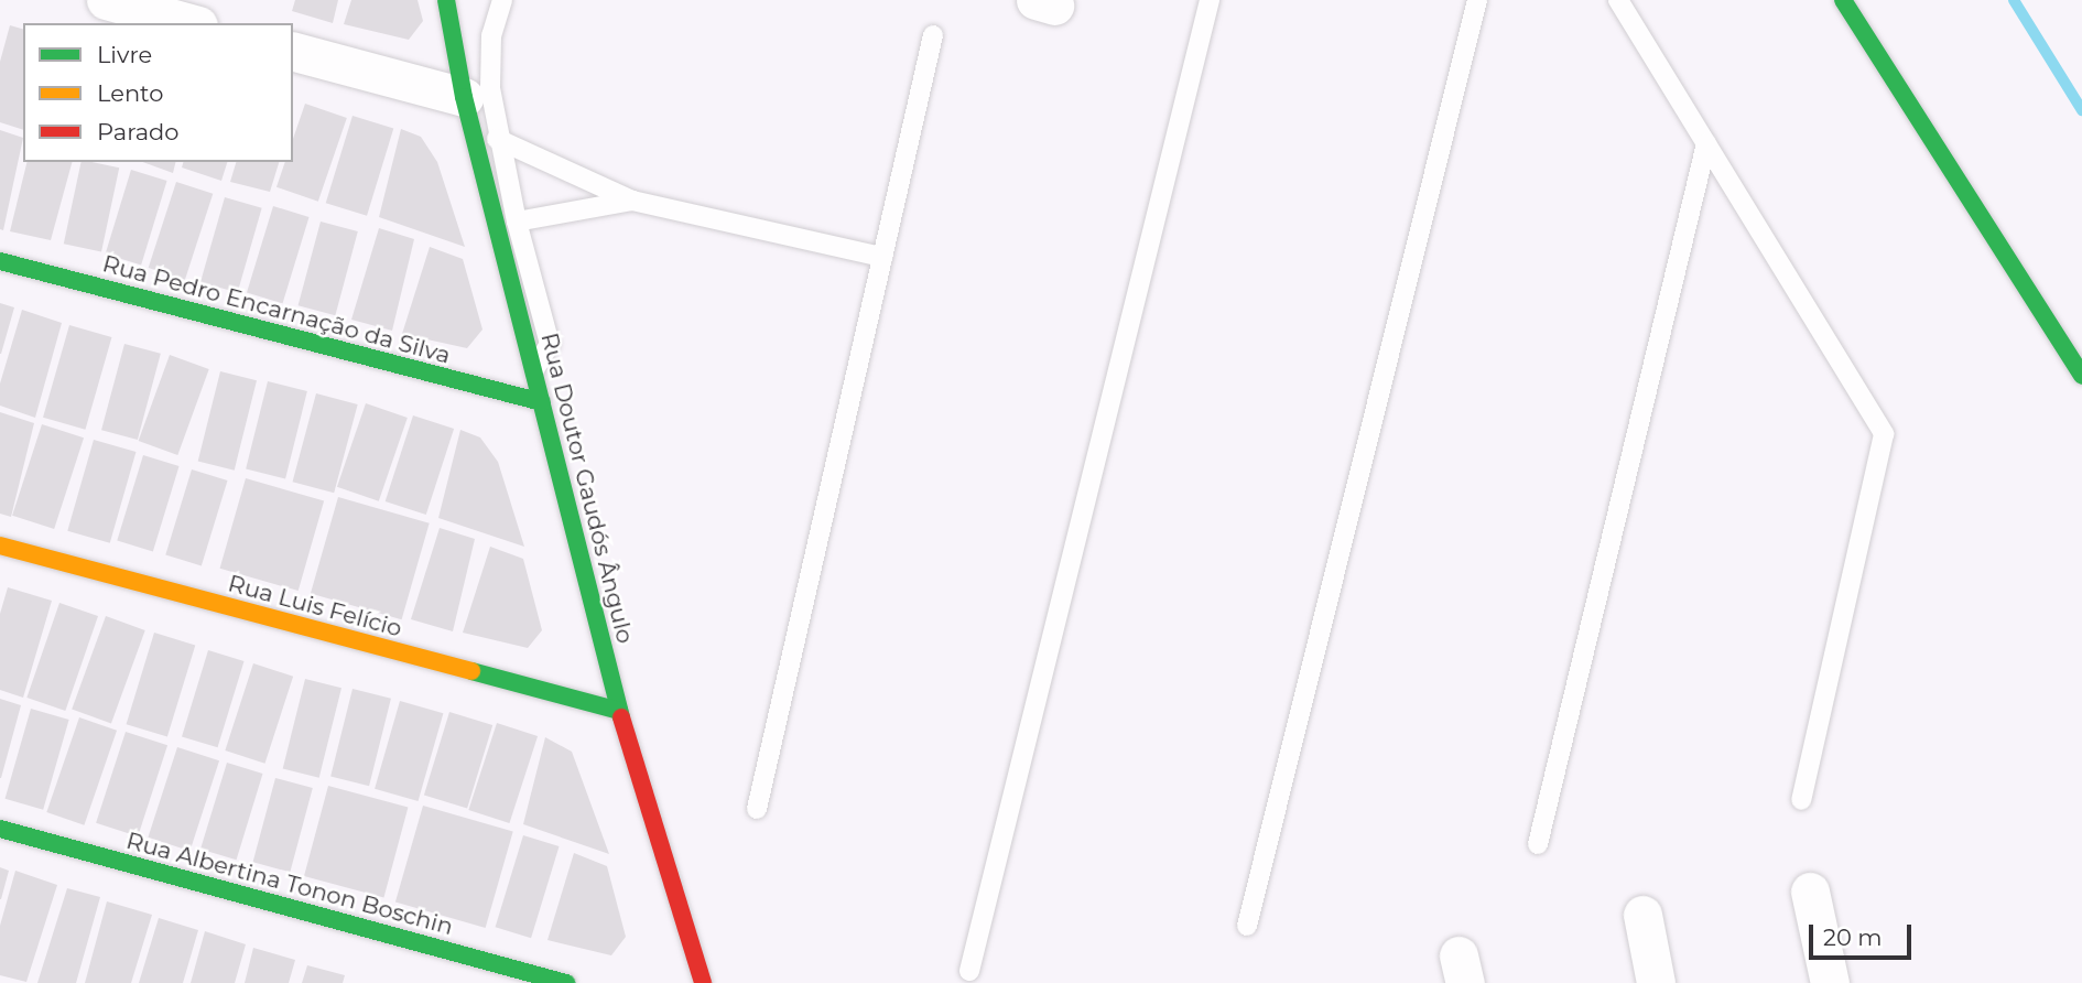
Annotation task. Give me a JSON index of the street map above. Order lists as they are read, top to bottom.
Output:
{
  "streets": {
    "street": [
      "Rua Pedro Encarnação da Silva",
      "Rua Doutor Gaudós Ângulo",
      "Rua Luis Felício",
      "Rua Albertina Tonon Boschin"
    ]
  },
  "crossings": [
    ["Rua Pedro Encarnação da Silva", "Rua Doutor Gaudós Ângulo"],
    ["Rua Doutor Gaudós Ângulo", "Rua Luis Felício"]
  ],
  "legend": ["Livre", "Lento", "Parado"],
  "scale_bar": "20 m"
}
